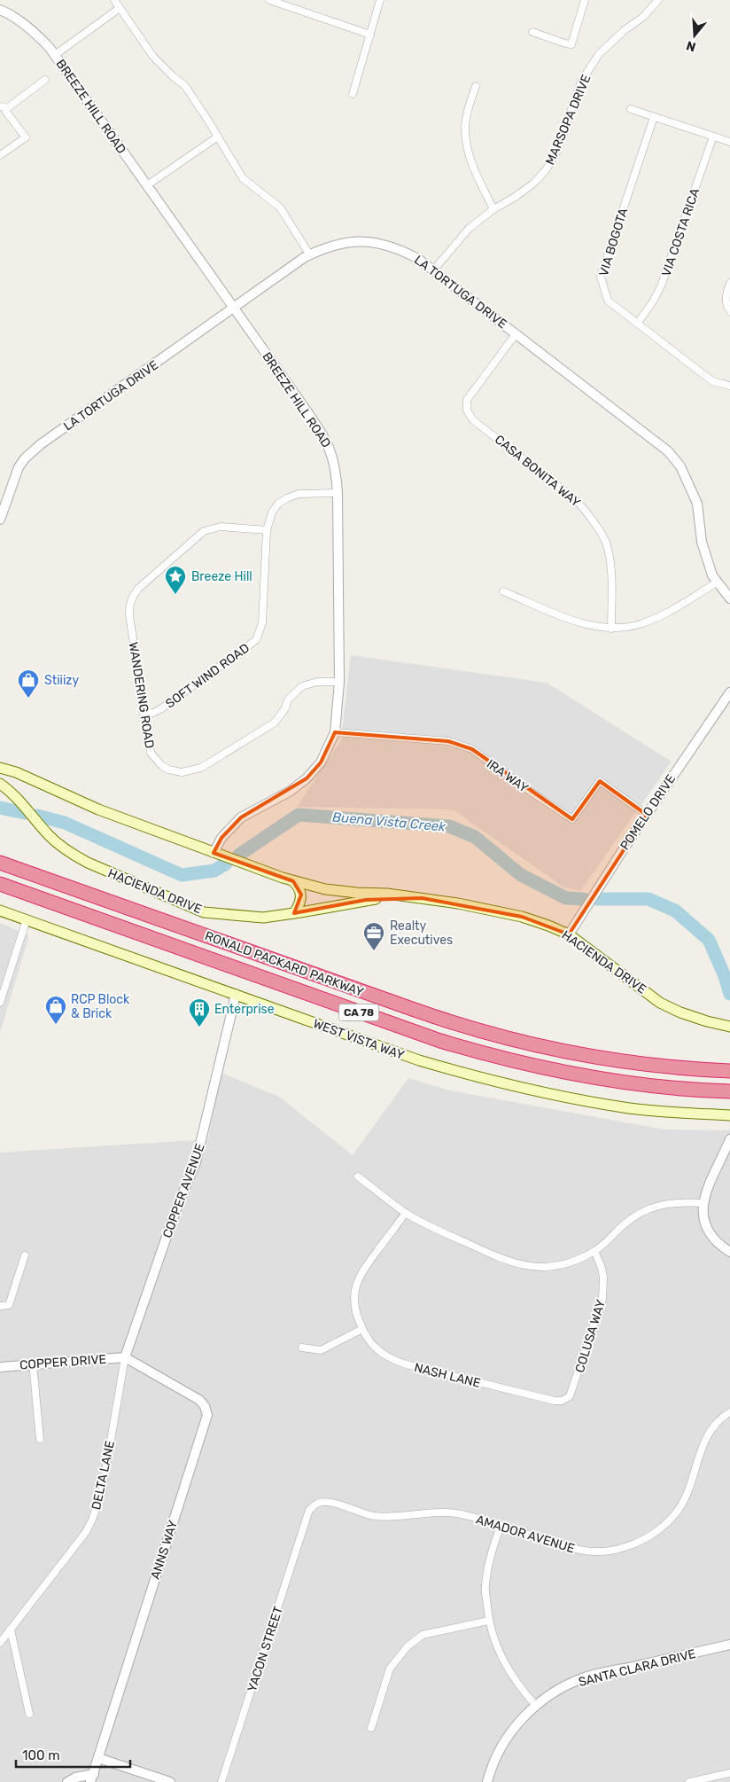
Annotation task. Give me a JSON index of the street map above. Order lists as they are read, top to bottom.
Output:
{
  "streets": {
    "highway": ["RONALD PACKARD PARKWAY", "CA 78"],
    "main road": ["HACIENDA DRIVE", "WEST VISTA WAY"],
    "street": [
      "BREEZE HILL ROAD",
      "MARSOPA DRIVE",
      "VIA COSTA RICA",
      "VIA BOGOTA",
      "LA TORTUGA DRIVE",
      "CASA BONITA WAY",
      "SOFT WIND ROAD",
      "WANDERING ROAD",
      "IRA WAY",
      "POMELO DRIVE",
      "COPPER AVENUE",
      "COLUSA WAY",
      "COPPER DRIVE",
      "NASH LANE",
      "DELTA LANE",
      "AMADOR AVENUE",
      "ANNS WAY",
      "YACON STREET",
      "SANTA CLARA DRIVE"
    ]
  },
  "crossings": [
    ["BREEZE HILL ROAD", "LA TORTUGA DRIVE"],
    ["BREEZE HILL ROAD", "SOFT WIND ROAD"],
    ["BREEZE HILL ROAD", "WANDERING ROAD"],
    ["BREEZE HILL ROAD", "IRA WAY"],
    ["BREEZE HILL ROAD", "HACIENDA DRIVE"],
    ["MARSOPA DRIVE", "LA TORTUGA DRIVE"],
    ["VIA COSTA RICA", "VIA BOGOTA"],
    ["LA TORTUGA DRIVE", "CASA BONITA WAY"],
    ["SOFT WIND ROAD", "WANDERING ROAD"],
    ["IRA WAY", "POMELO DRIVE"],
    ["POMELO DRIVE", "HACIENDA DRIVE"],
    ["WEST VISTA WAY", "COPPER AVENUE"],
    ["COPPER AVENUE", "COPPER DRIVE"],
    ["COPPER AVENUE", "DELTA LANE"],
    ["COPPER AVENUE", "ANNS WAY"],
    ["COLUSA WAY", "NASH LANE"],
    ["COPPER DRIVE", "DELTA LANE"],
    ["COPPER DRIVE", "ANNS WAY"],
    ["DELTA LANE", "ANNS WAY"],
    ["AMADOR AVENUE", "YACON STREET"]
  ],
  "water": ["Buena Vista Creek"],
  "places": {
    "place": ["Breeze Hill"],
    "shop": ["Stiiizy", "RCP Block & Brick"],
    "office": ["Realty Executives"],
    "building": ["Enterprise"]
  },
  "scale_bar": "100 m",
  "north": "bottom"
}
